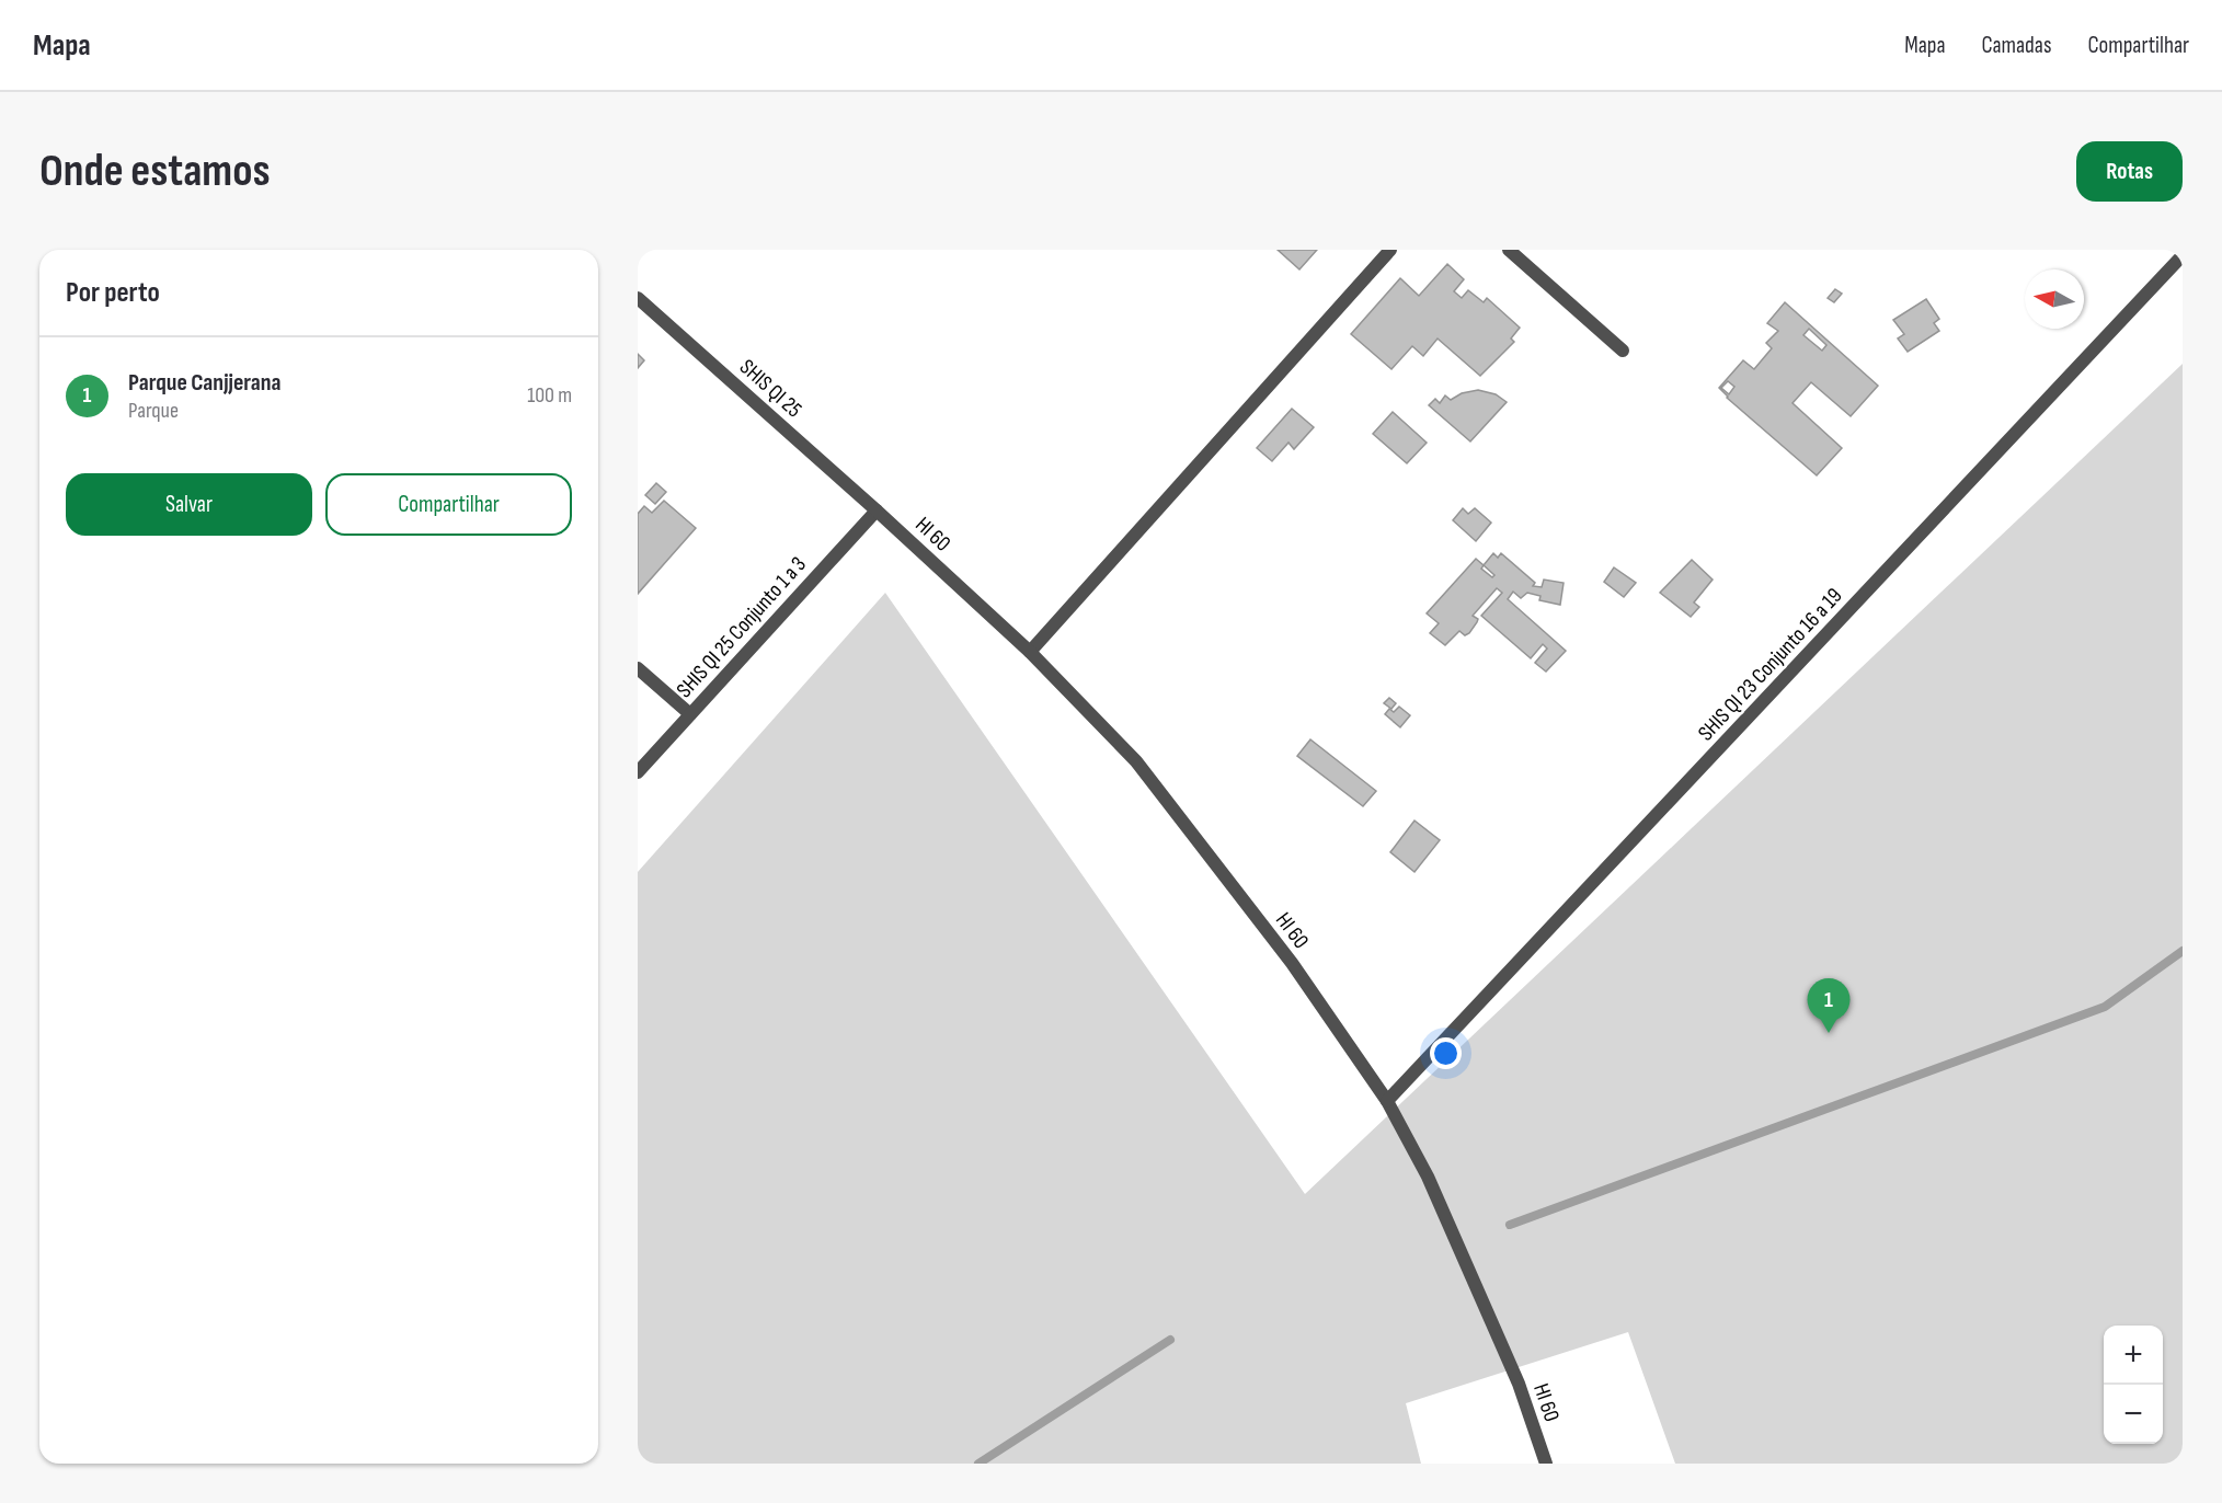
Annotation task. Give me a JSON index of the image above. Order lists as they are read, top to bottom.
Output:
{
  "streets": {
    "street": [
      "SHIS QI 25",
      "HI 60",
      "SHIS QI 25 Conjunto 1 a 3",
      "SHIS QI 23 Conjunto 16 a 19"
    ]
  },
  "crossings": [
    ["SHIS QI 25", "HI 60"],
    ["SHIS QI 25", "SHIS QI 25 Conjunto 1 a 3"],
    ["HI 60", "SHIS QI 25 Conjunto 1 a 3"],
    ["HI 60", "SHIS QI 23 Conjunto 16 a 19"]
  ],
  "north": "left",
  "page": {
    "header": "Mapa",
    "nav": ["Mapa", "Camadas", "Compartilhar"],
    "buttons": [
      "Rotas",
      ["Salvar", "Compartilhar"]
    ],
    "title": "Onde estamos",
    "heading": "Por perto",
    "list": [
      {
        "mark": "1",
        "name": "Parque Canjjerana",
        "note": "Parque",
        "value": "100 m"
      }
    ],
    "pins": "1",
    "map_buttons": ["+", "−"]
  }
}
